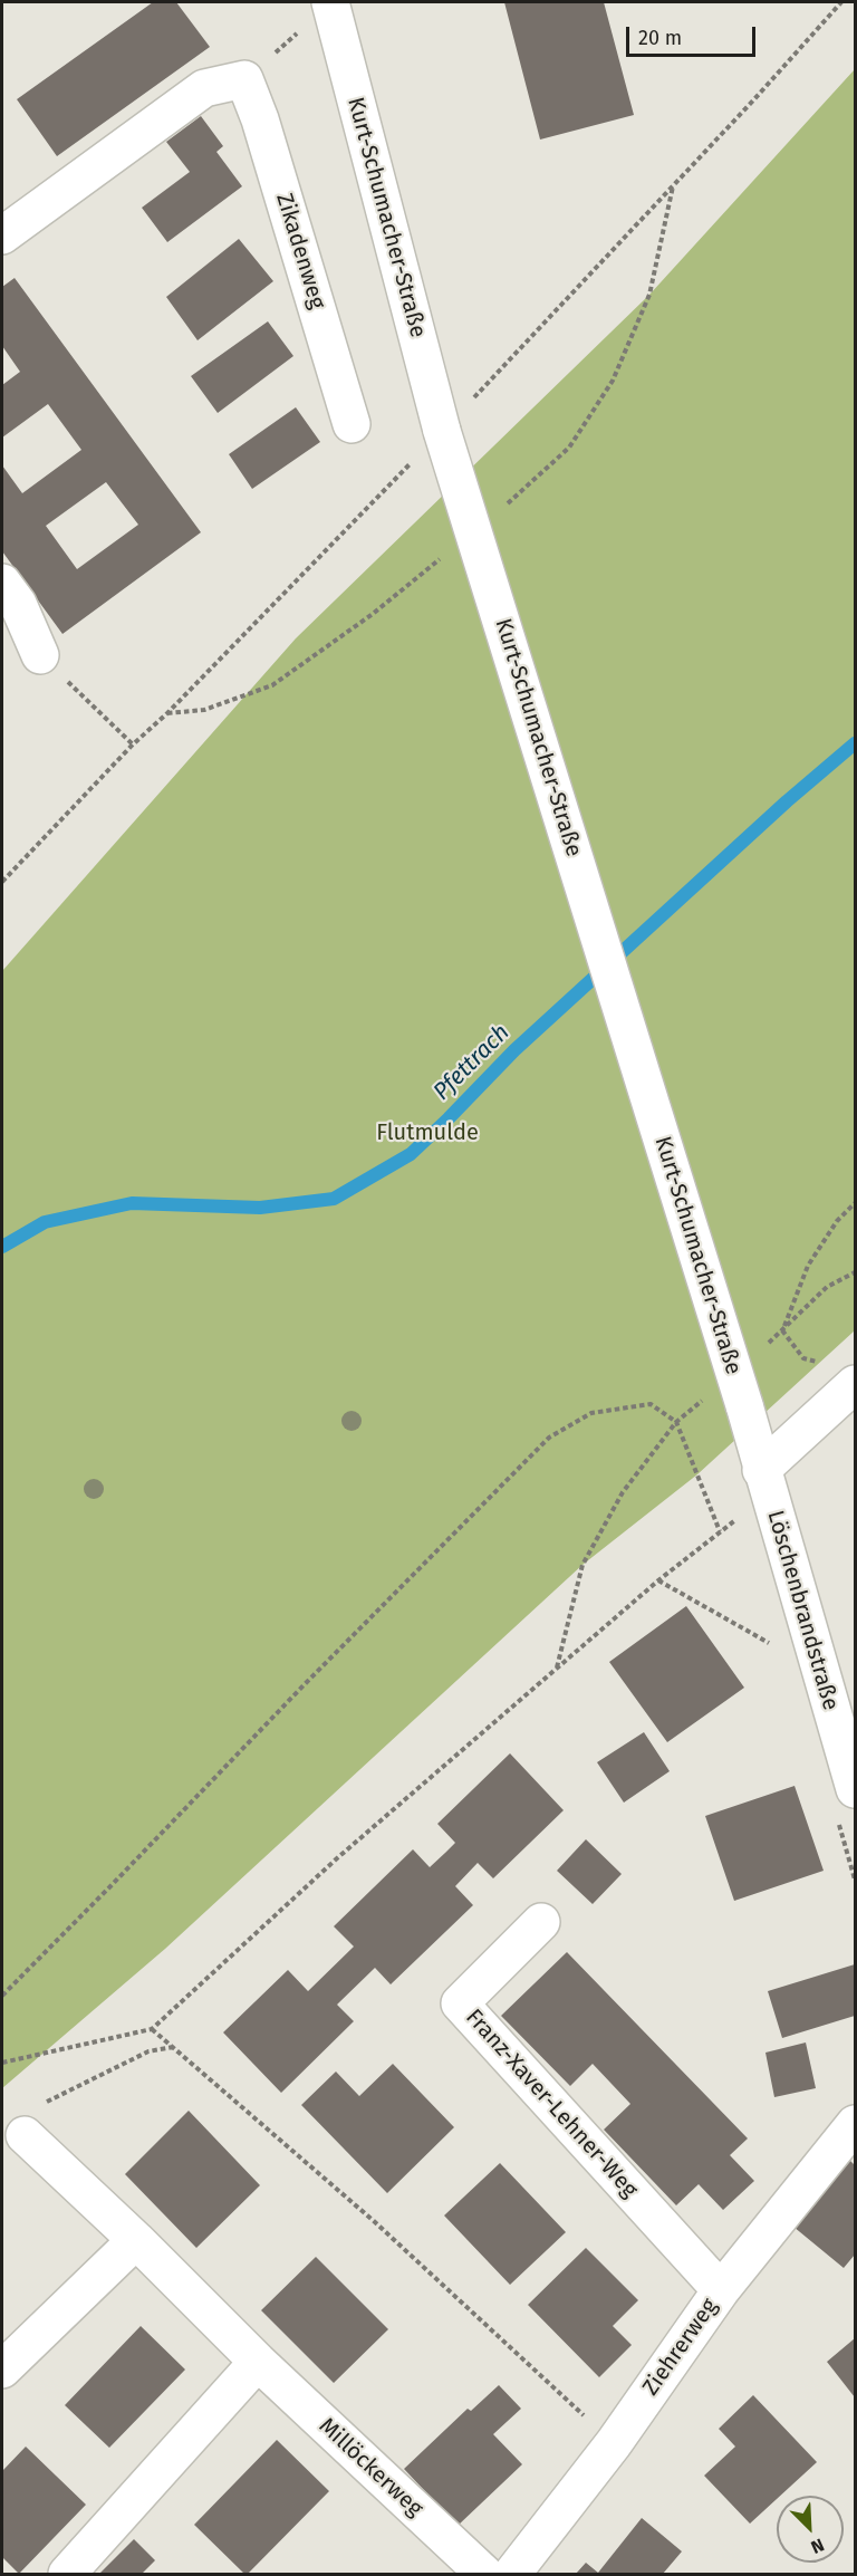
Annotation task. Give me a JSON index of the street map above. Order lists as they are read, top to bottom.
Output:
{
  "streets": {
    "street": [
      "Kurt-Schumacher-Straße",
      "Zikadenweg",
      "Löschenbrandstraße",
      "Franz-Xaver-Lehner-Weg",
      "Ziehrerweg",
      "Millöckerweg"
    ]
  },
  "crossings": [
    ["Kurt-Schumacher-Straße", "Löschenbrandstraße"],
    ["Franz-Xaver-Lehner-Weg", "Ziehrerweg"]
  ],
  "water": ["Pfettrach"],
  "parks": ["Flutmulde"],
  "scale_bar": "20 m",
  "north": "bottom right"
}
